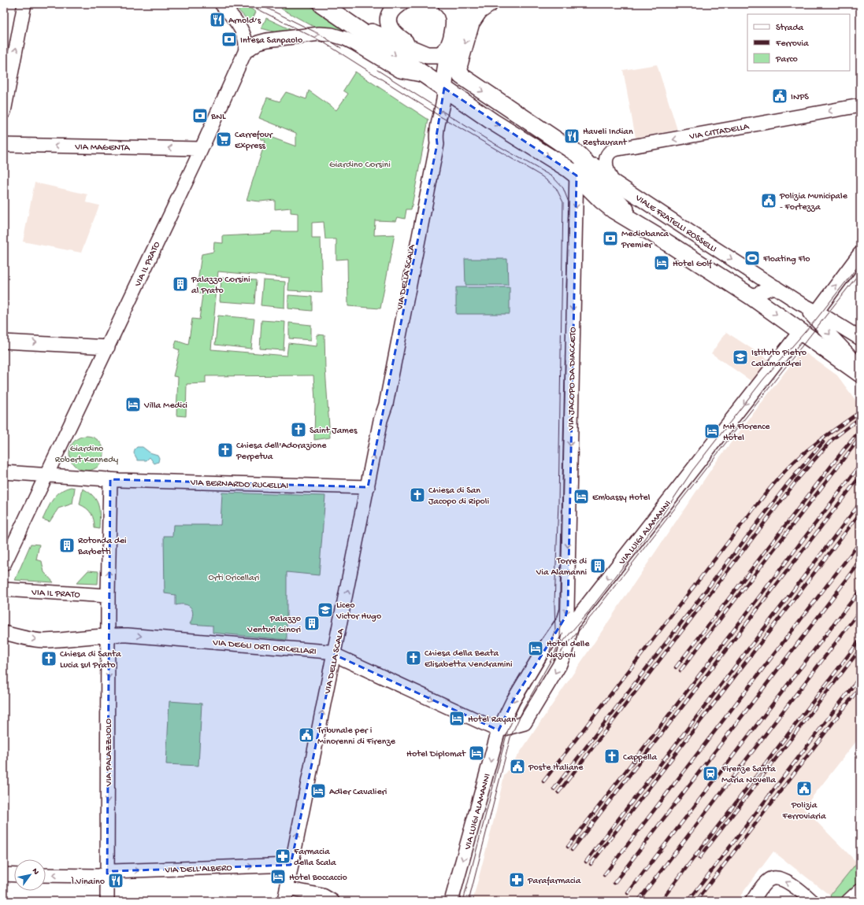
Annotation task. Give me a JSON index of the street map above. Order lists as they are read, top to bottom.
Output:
{
  "streets": {
    "main road": ["VIALE FRATELLI ROSSELLI"],
    "street": [
      "VIA CITTADELLA",
      "VIA MAGENTA",
      "VIA IL PRATO",
      "VIA DELLA SCALA",
      "VIA JACOPO DA DIACCETO",
      "VIA BERNARDO RUCELLAI",
      "VIA LUIGI ALAMANNI",
      "VIA DEGLI ORTI ORICELLARI",
      "VIA PALAZZUOLO",
      "VIA DELL'ALBERO"
    ]
  },
  "crossings": [
    ["VIA CITTADELLA", "VIALE FRATELLI ROSSELLI"],
    ["VIA MAGENTA", "VIA IL PRATO"],
    ["VIALE FRATELLI ROSSELLI", "VIA JACOPO DA DIACCETO"],
    ["VIA IL PRATO", "VIA PALAZZUOLO"],
    ["VIA DELLA SCALA", "VIA BERNARDO RUCELLAI"],
    ["VIA DELLA SCALA", "VIA DEGLI ORTI ORICELLARI"],
    ["VIA DELLA SCALA", "VIA DELL'ALBERO"],
    ["VIA JACOPO DA DIACCETO", "VIA LUIGI ALAMANNI"],
    ["VIA LUIGI ALAMANNI", "VIA DEGLI ORTI ORICELLARI"],
    ["VIA DEGLI ORTI ORICELLARI", "VIA PALAZZUOLO"],
    ["VIA PALAZZUOLO", "VIA DELL'ALBERO"]
  ],
  "one_way": [
    "VIA CITTADELLA",
    "VIA MAGENTA",
    "VIA DELLA SCALA",
    "VIA JACOPO DA DIACCETO",
    "VIA LUIGI ALAMANNI",
    "VIA DEGLI ORTI ORICELLARI",
    "VIA PALAZZUOLO"
  ],
  "parks": ["Giardino Corsini", "Giardino Robert Kennedy", "Orti Oricellari"],
  "places": {
    "restaurant": ["Arnold’s", "Haveli Indian Restaurant", "Ì Vinaino"],
    "bank": ["Intesa Sanpaolo", "BNL", "Mediobanca Premier"],
    "public building": [
      "INPS",
      "Polizia Municipale - Fortezza",
      "Tribunale per i Minorenni di Firenze",
      "Poste Italiane",
      "Polizia Ferroviaria"
    ],
    "supermarket": ["Carrefour Express"],
    "sports": ["Floating Flo"],
    "hotel": [
      "Hotel Golf",
      "Villa Medici",
      "MH Florence Hotel",
      "Embassy Hotel",
      "Hotel delle Nazioni",
      "Hotel Rayan",
      "Hotel Diplomat",
      "Adler Cavalieri",
      "Hotel Boccaccio"
    ],
    "building": [
      "Palazzo Corsini al Prato",
      "Rotonda dei Barbetti",
      "Torre di Via Alamanni",
      "Palazzo Venturi Ginori"
    ],
    "school or university": ["Istituto Pietro Calamandrei", "Liceo Victor Hugo"],
    "church": [
      "Saint James",
      "Chiesa dell'Adorazione Perpetua",
      "Chiesa di San Jacopo di Ripoli",
      "Chiesa della Beata Elisabetta Vendramini",
      "Chiesa di Santa Lucia sul Prato",
      "Cappella"
    ],
    "station": ["Firenze Santa Maria Novella"],
    "pharmacy": ["Farmacia della Scala", "Parafarmacia"]
  },
  "legend": ["Strada", "Ferrovia", "Parco"],
  "north": "top right"
}
